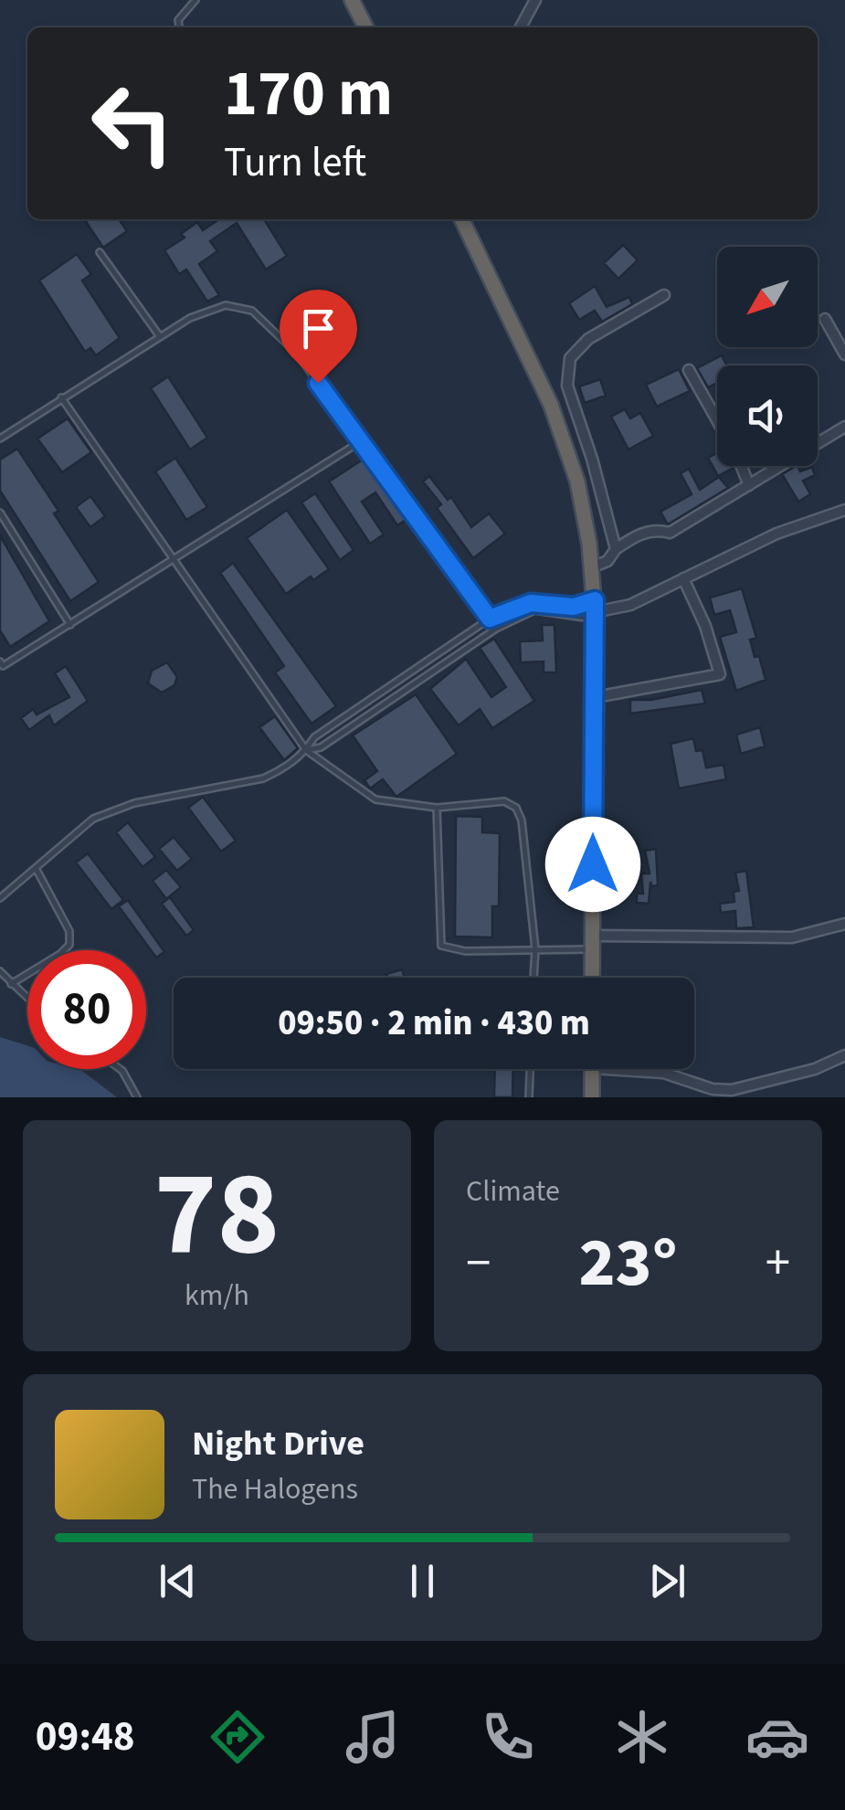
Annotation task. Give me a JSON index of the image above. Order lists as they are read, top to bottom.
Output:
{
  "north": "bottom left",
  "page": {
    "turn": ["170 m", "Turn left"],
    "limit": "80",
    "trip": "09:50 · 2 min · 430 m",
    "tile": [
      ["78", "km/h"],
      "Climate"
    ],
    "heat": ["−", "23°", "+"],
    "song": ["Night Drive", "The Halogens"],
    "tabs": "09:48"
  }
}
